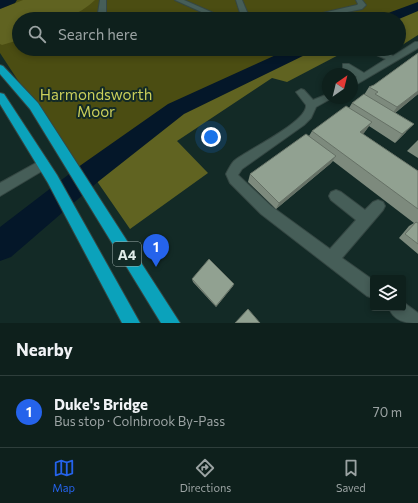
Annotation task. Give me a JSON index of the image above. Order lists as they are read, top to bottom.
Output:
{
  "streets": {
    "highway": ["A4"]
  },
  "parks": ["Harmondsworth Moor"],
  "north": "top right",
  "page": {
    "search": "Search here",
    "pins": "1",
    "heading": "Nearby",
    "list": [
      {
        "mark": "1",
        "name": "Duke's Bridge",
        "note": "Bus stop · Colnbrook By-Pass",
        "value": "70 m"
      }
    ],
    "nav": ["Map", "Directions", "Saved"]
  }
}
